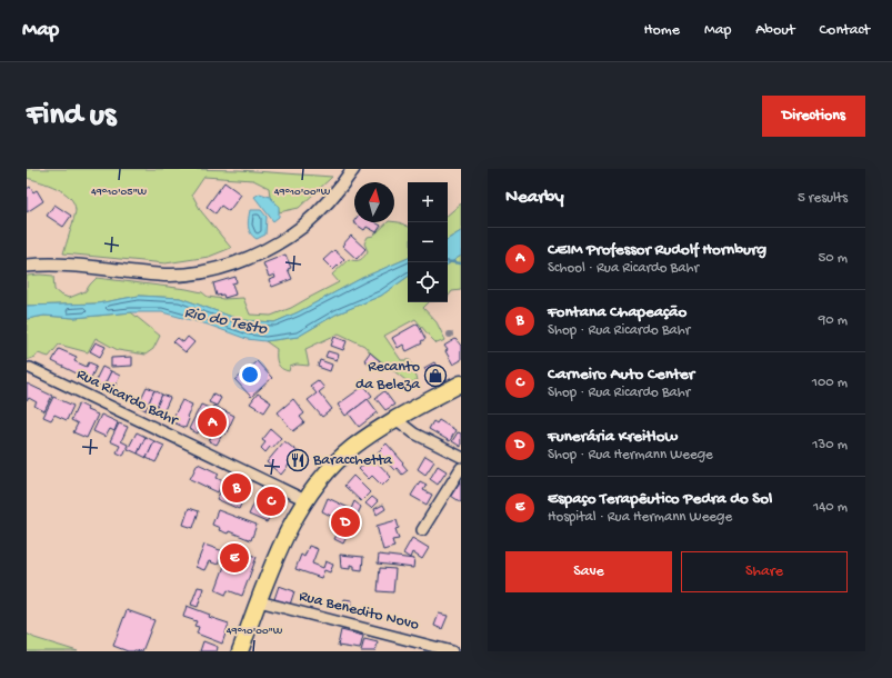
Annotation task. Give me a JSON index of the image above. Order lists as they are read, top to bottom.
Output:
{
  "streets": {
    "street": ["Rua Ricardo Bahr", "Rua Benedito Novo"]
  },
  "water": ["Rio do Testo"],
  "places": {
    "shop": ["Recanto da Beleza"],
    "restaurant": ["Baracchetta"]
  },
  "north": "top",
  "page": {
    "header": "Map",
    "nav": [
      "Home",
      "Map",
      "About",
      "Contact"
    ],
    "buttons": [
      "Directions",
      ["Save", "Share"]
    ],
    "title": "Find us",
    "heading": ["Nearby", "5 results"],
    "map_buttons": ["+", "−"],
    "list": [
      {
        "mark": "A",
        "name": "CEIM Professor Rudolf Hornburg",
        "note": "School · Rua Ricardo Bahr",
        "value": "50 m"
      },
      {
        "mark": "B",
        "name": "Fontana Chapeação",
        "note": "Shop · Rua Ricardo Bahr",
        "value": "90 m"
      },
      {
        "mark": "C",
        "name": "Carneiro Auto Center",
        "note": "Shop · Rua Ricardo Bahr",
        "value": "100 m"
      },
      {
        "mark": "D",
        "name": "Funerária Kreitlow",
        "note": "Shop · Rua Hermann Weege",
        "value": "130 m"
      },
      {
        "mark": "E",
        "name": "Espaço Terapêutico Pedra do Sol",
        "note": "Hospital · Rua Hermann Weege",
        "value": "140 m"
      }
    ],
    "pins": [
      "A",
      "B",
      "C",
      "D",
      "E"
    ]
  },
  "coordinates": ["49°10'05\"W", "49°10'00\"W"]
}
